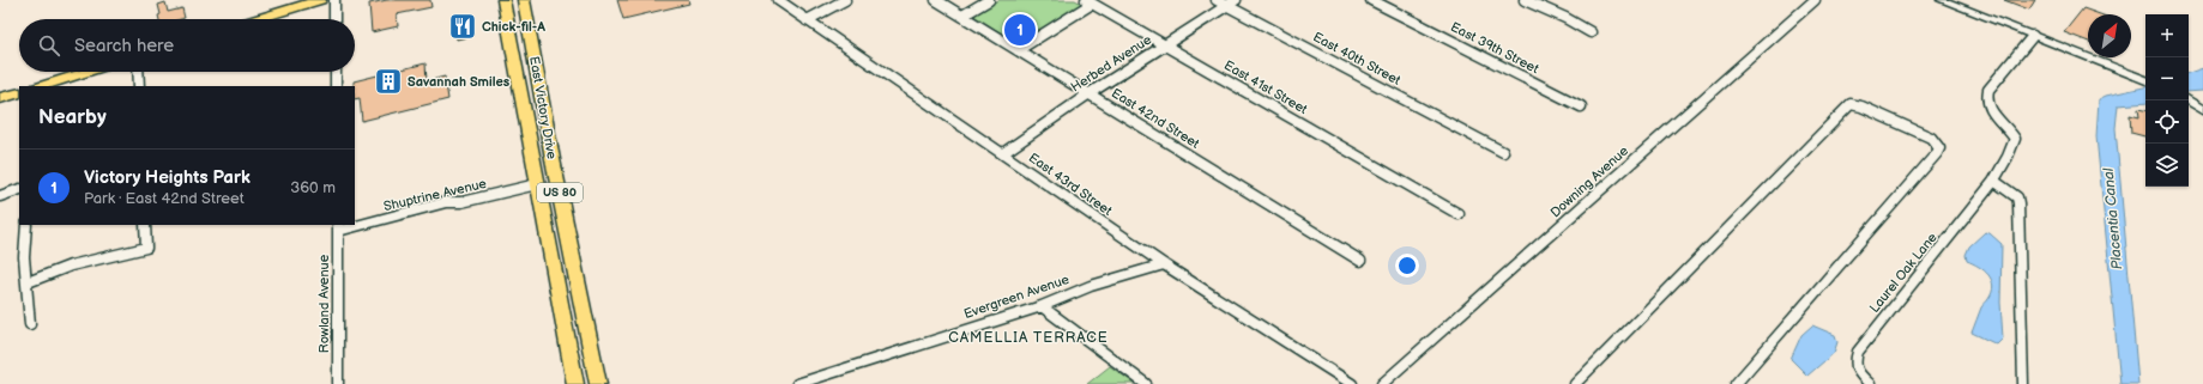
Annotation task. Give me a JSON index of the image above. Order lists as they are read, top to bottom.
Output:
{
  "streets": {
    "main road": ["East Victory Drive", "US 80"],
    "street": [
      "East 39th Street",
      "East 40th Street",
      "Herbed Avenue",
      "East 41st Street",
      "East 42nd Street",
      "Downing Avenue",
      "East 43rd Street",
      "Shuptrine Avenue",
      "Laurel Oak Lane",
      "Evergreen Avenue",
      "Rowland Avenue"
    ]
  },
  "crossings": [
    ["East 40th Street", "Herbed Avenue"],
    ["Herbed Avenue", "East 41st Street"],
    ["Herbed Avenue", "East 42nd Street"],
    ["Herbed Avenue", "East 43rd Street"],
    ["East Victory Drive", "Shuptrine Avenue"],
    ["East 43rd Street", "Evergreen Avenue"]
  ],
  "districts": ["CAMELLIA TERRACE"],
  "water": ["Placentia Canal"],
  "places": {
    "restaurant": ["Chick-fil-A"],
    "building": ["Savannah Smiles"]
  },
  "north": "top right",
  "page": {
    "pins": "1",
    "map_buttons": ["+", "−"],
    "search": "Search here",
    "heading": "Nearby",
    "list": [
      {
        "mark": "1",
        "name": "Victory Heights Park",
        "note": "Park · East 42nd Street",
        "value": "360 m"
      }
    ]
  }
}
